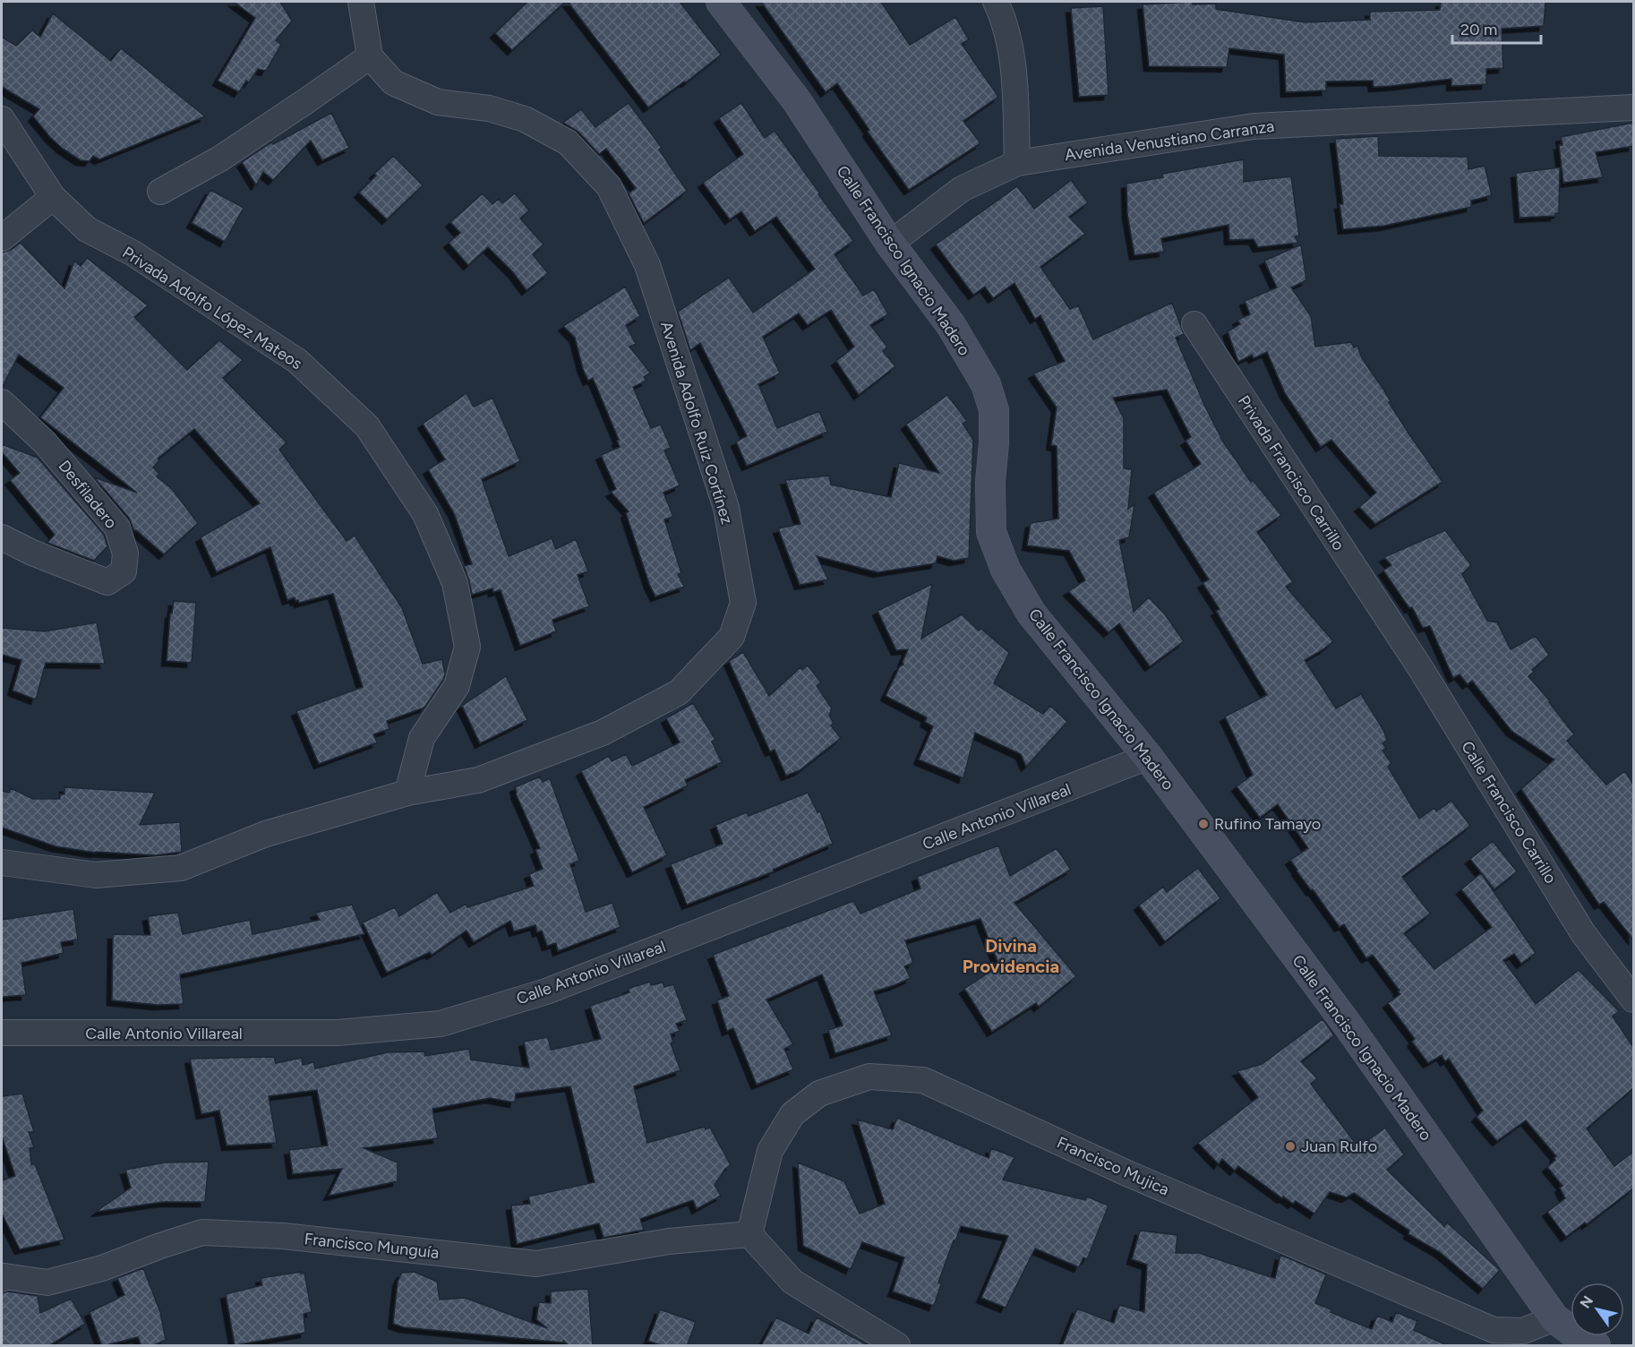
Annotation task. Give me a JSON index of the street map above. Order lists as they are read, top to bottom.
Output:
{
  "streets": {
    "main road": ["Calle Francisco Ignacio Madero"],
    "street": [
      "Avenida Venustiano Carranza",
      "Privada Adolfo López Mateos",
      "Avenida Adolfo Ruiz Cortínez",
      "Privada Francisco Carrillo",
      "Desfiladero",
      "Calle Francisco Carrillo",
      "Calle Antonio Villareal",
      "Francisco Mujica",
      "Francisco Munguía"
    ]
  },
  "crossings": [
    ["Avenida Venustiano Carranza", "Calle Francisco Ignacio Madero"],
    ["Calle Francisco Ignacio Madero", "Calle Antonio Villareal"],
    ["Calle Francisco Ignacio Madero", "Francisco Mujica"],
    ["Privada Adolfo López Mateos", "Avenida Adolfo Ruiz Cortínez"],
    ["Privada Francisco Carrillo", "Calle Francisco Carrillo"],
    ["Francisco Mujica", "Francisco Munguía"]
  ],
  "districts": ["Divina Providencia"],
  "places": ["Rufino Tamayo", "Juan Rulfo"],
  "scale_bar": "20 m",
  "north": "top left"
}
